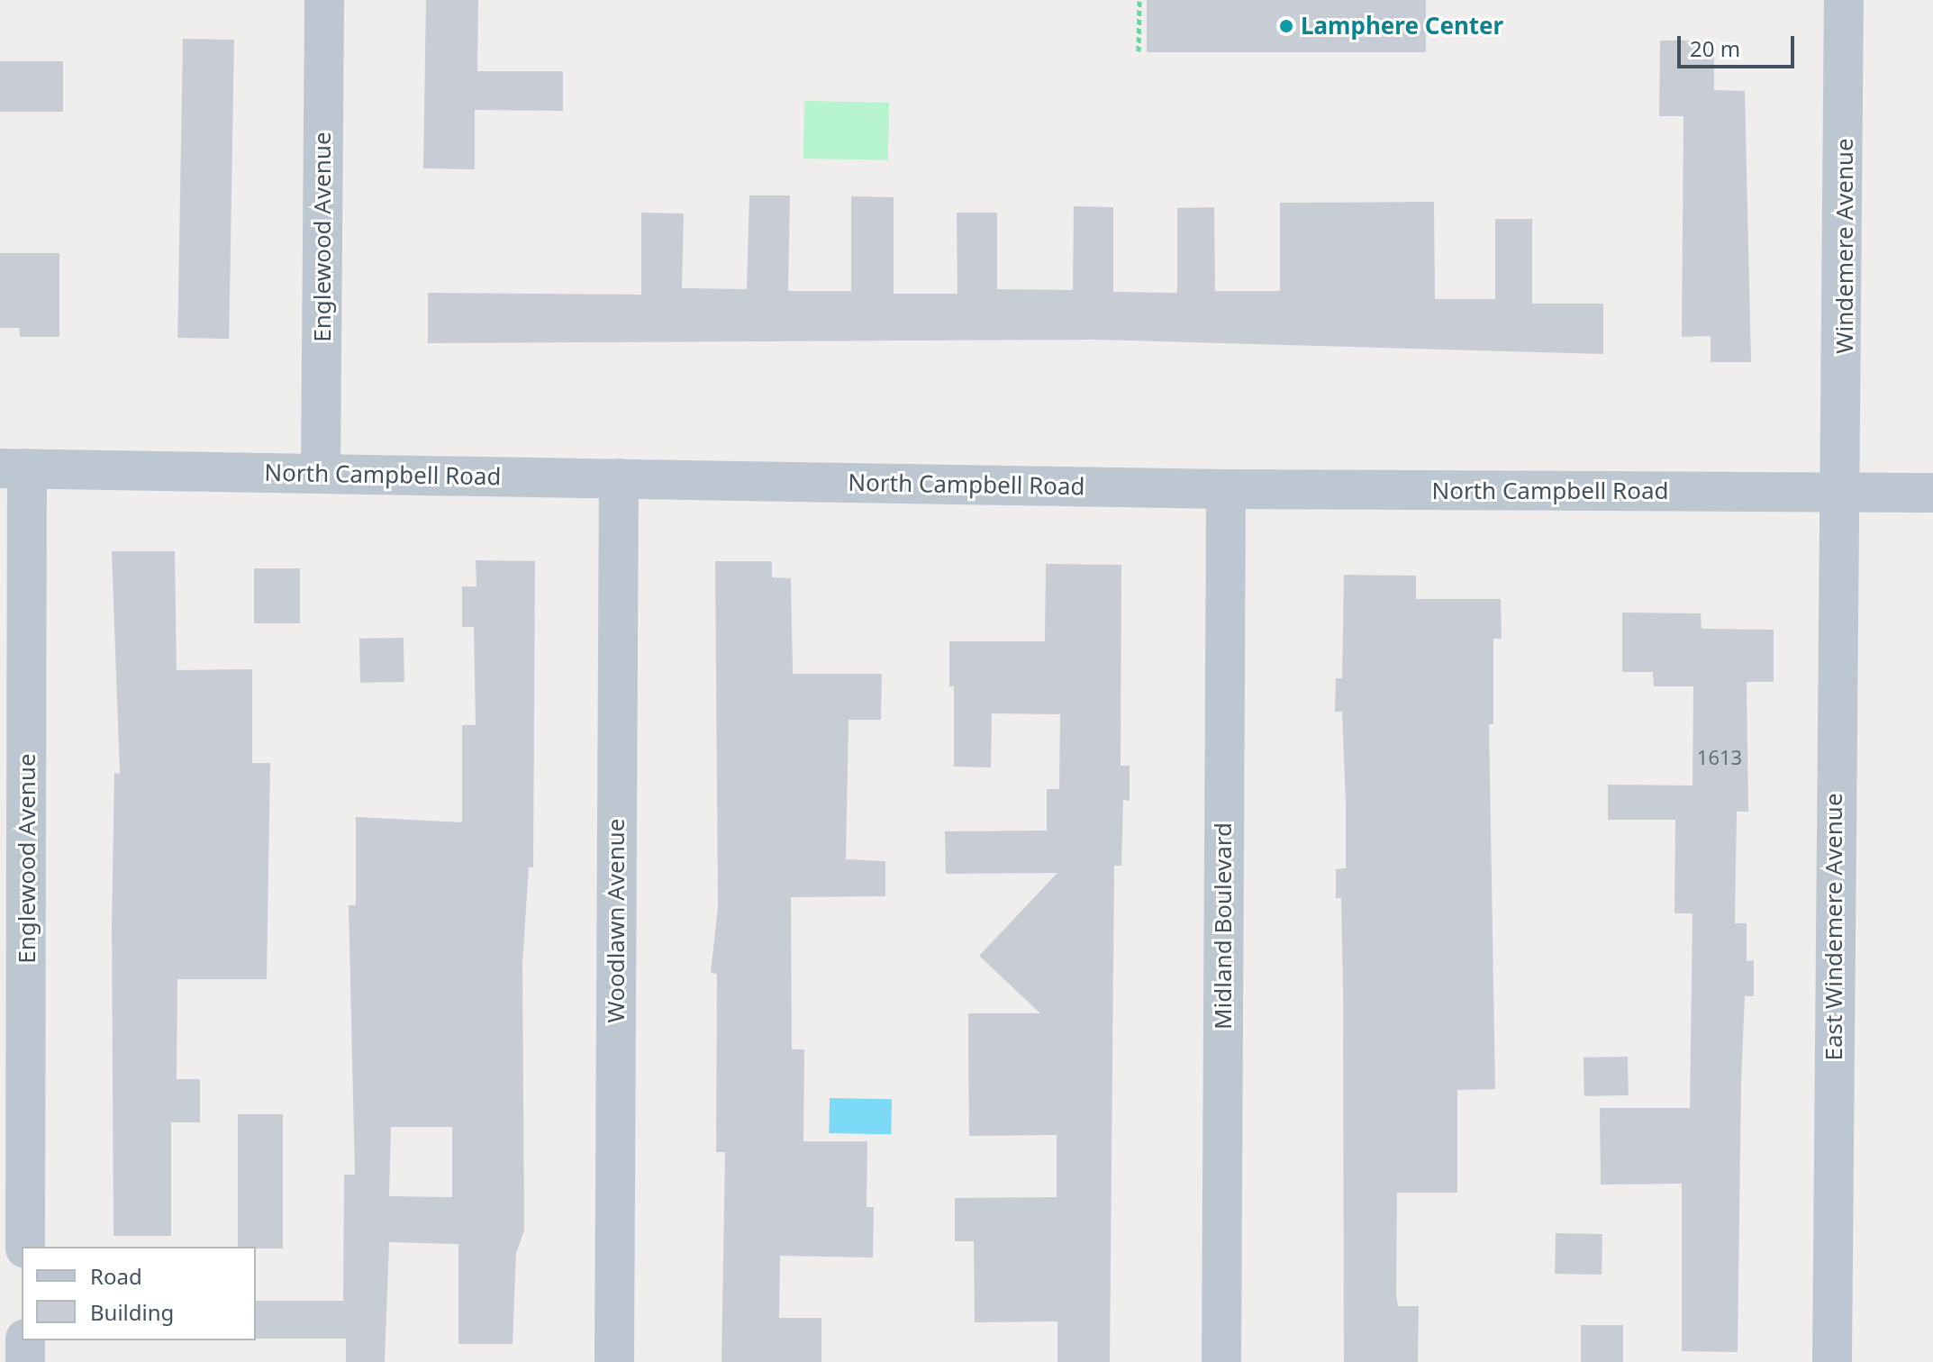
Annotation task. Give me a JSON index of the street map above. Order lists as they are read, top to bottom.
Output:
{
  "streets": {
    "street": [
      "Englewood Avenue",
      "Windemere Avenue",
      "North Campbell Road",
      "Woodlawn Avenue",
      "Midland Boulevard",
      "East Windemere Avenue"
    ]
  },
  "crossings": [
    ["Englewood Avenue", "North Campbell Road"],
    ["Windemere Avenue", "North Campbell Road"],
    ["Windemere Avenue", "East Windemere Avenue"],
    ["North Campbell Road", "Woodlawn Avenue"],
    ["North Campbell Road", "Midland Boulevard"],
    ["North Campbell Road", "East Windemere Avenue"]
  ],
  "places": ["Lamphere Center"],
  "house_numbers": ["1613"],
  "legend": ["Road", "Building"],
  "scale_bar": "20 m"
}
